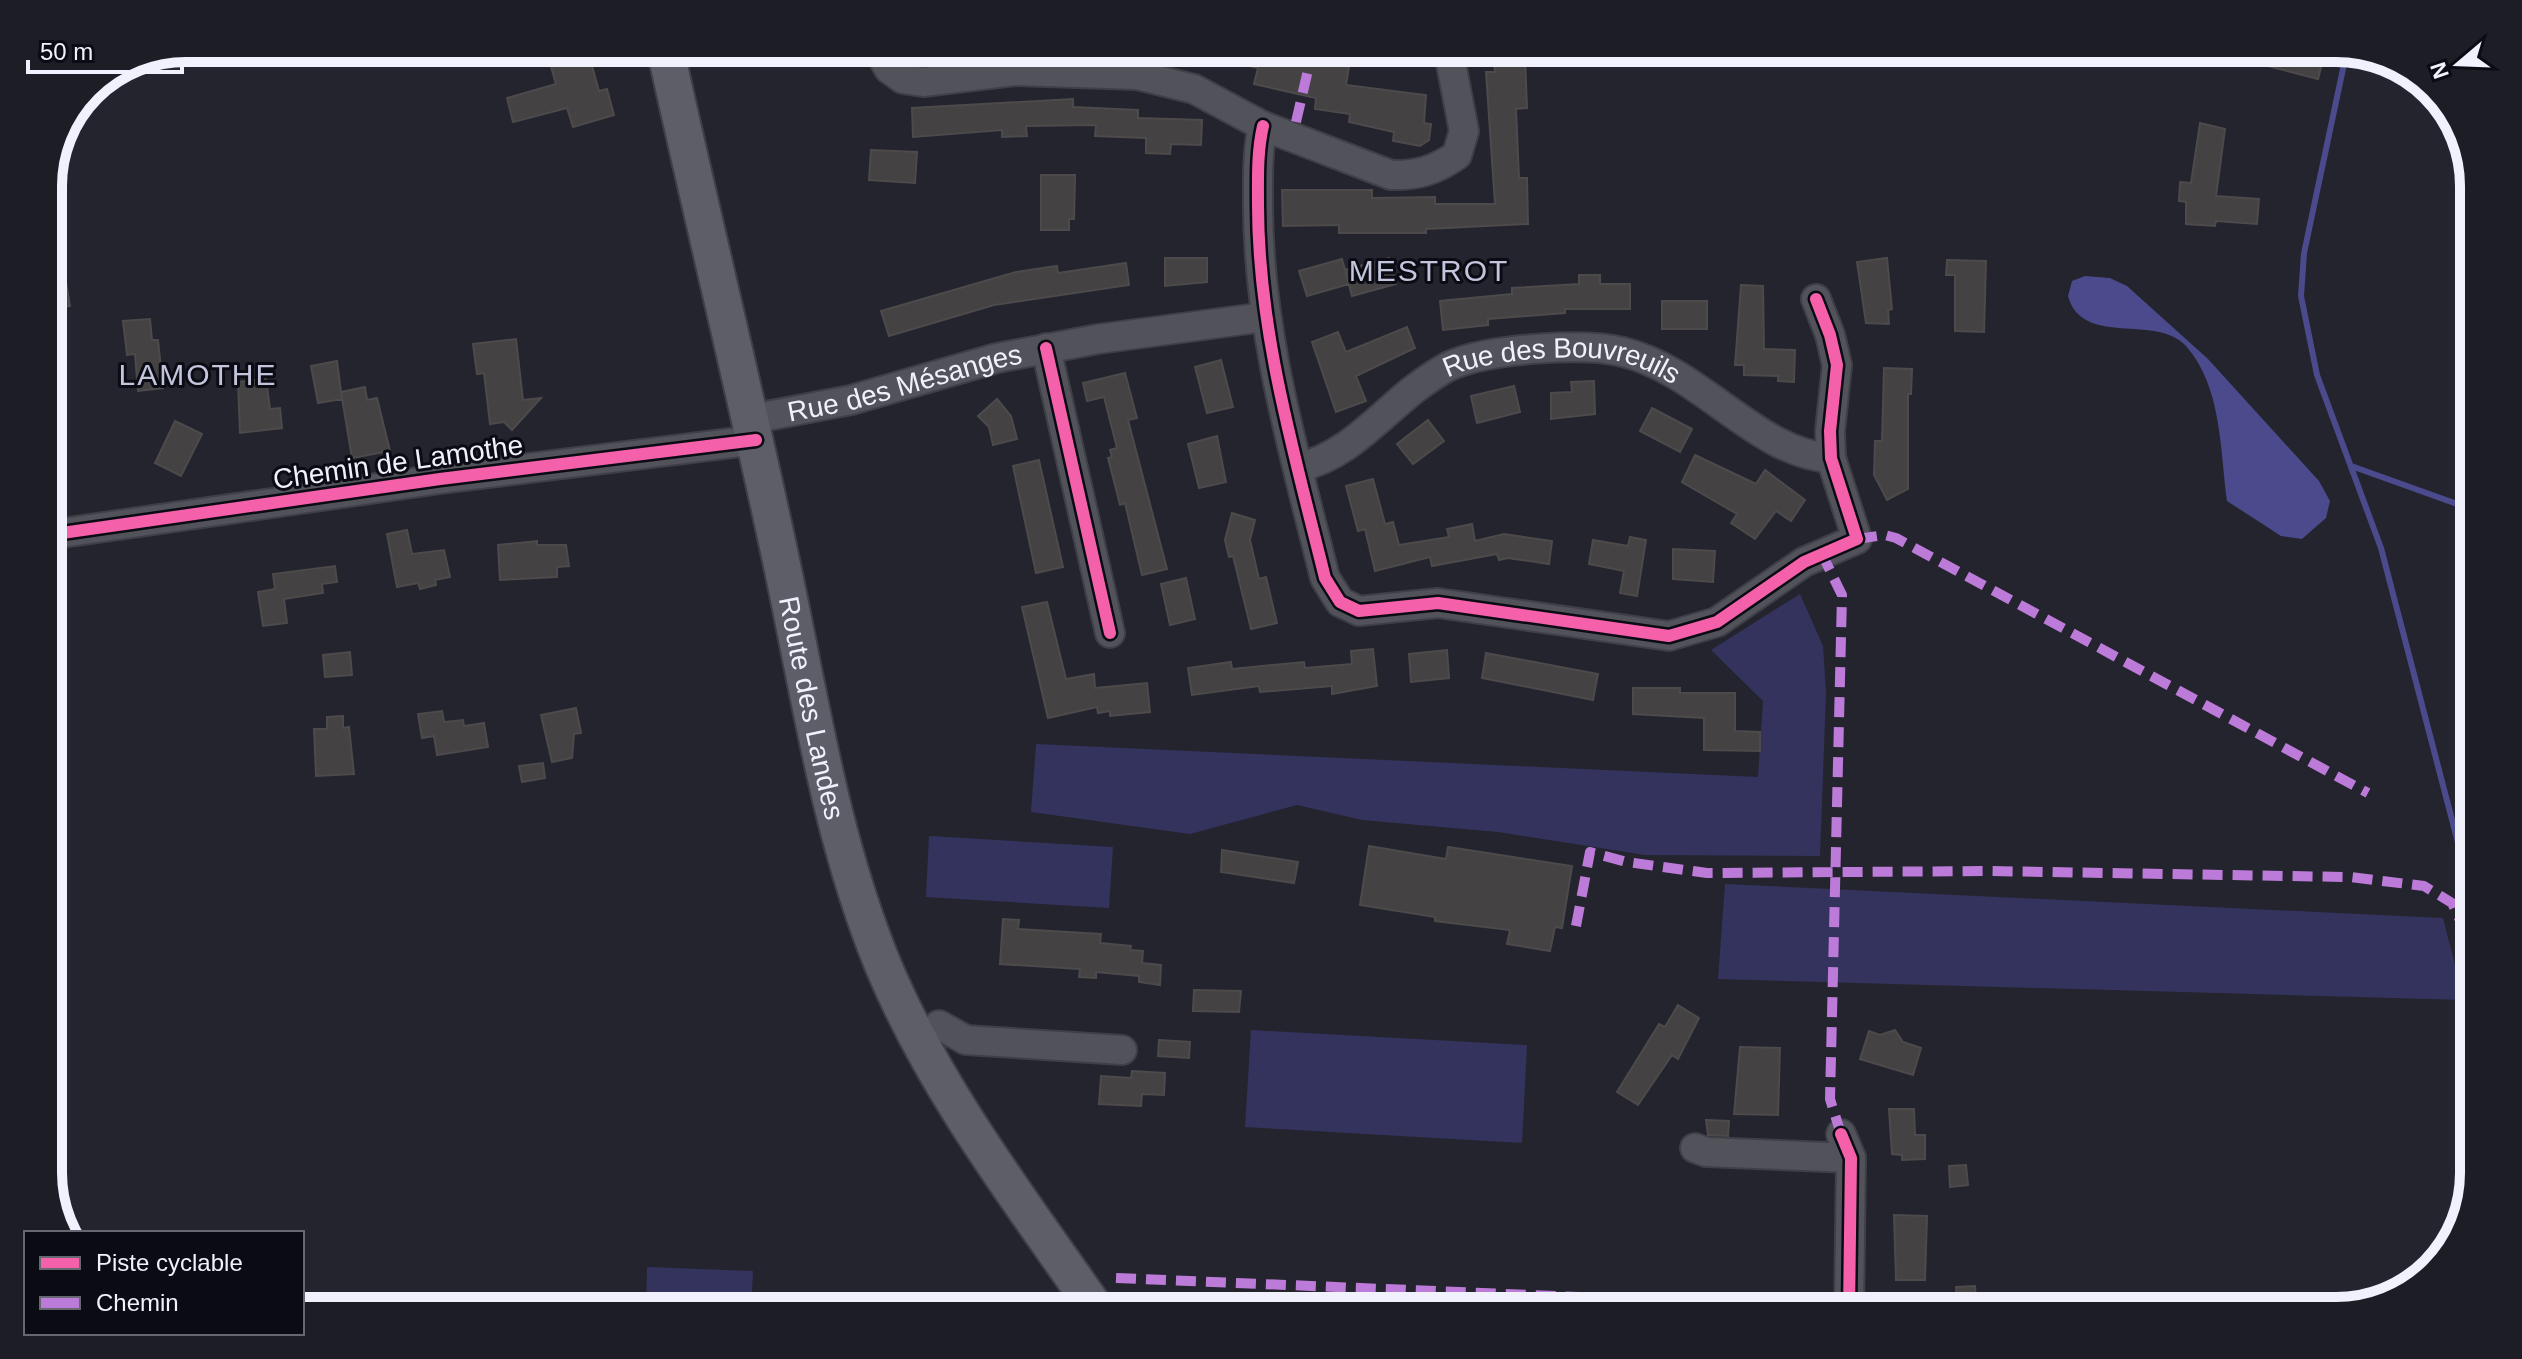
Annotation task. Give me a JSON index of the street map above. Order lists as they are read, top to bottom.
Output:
{
  "streets": {
    "main road": ["Route des Landes"],
    "street": ["Rue des Bouvreuils", "Rue des Mésanges", "Chemin de Lamothe"]
  },
  "crossings": [
    ["Rue des Mésanges", "Chemin de Lamothe"],
    ["Rue des Mésanges", "Route des Landes"],
    ["Chemin de Lamothe", "Route des Landes"]
  ],
  "districts": ["MESTROT", "LAMOTHE"],
  "legend": ["Piste cyclable", "Chemin"],
  "scale_bar": "50 m",
  "north": "left"
}
